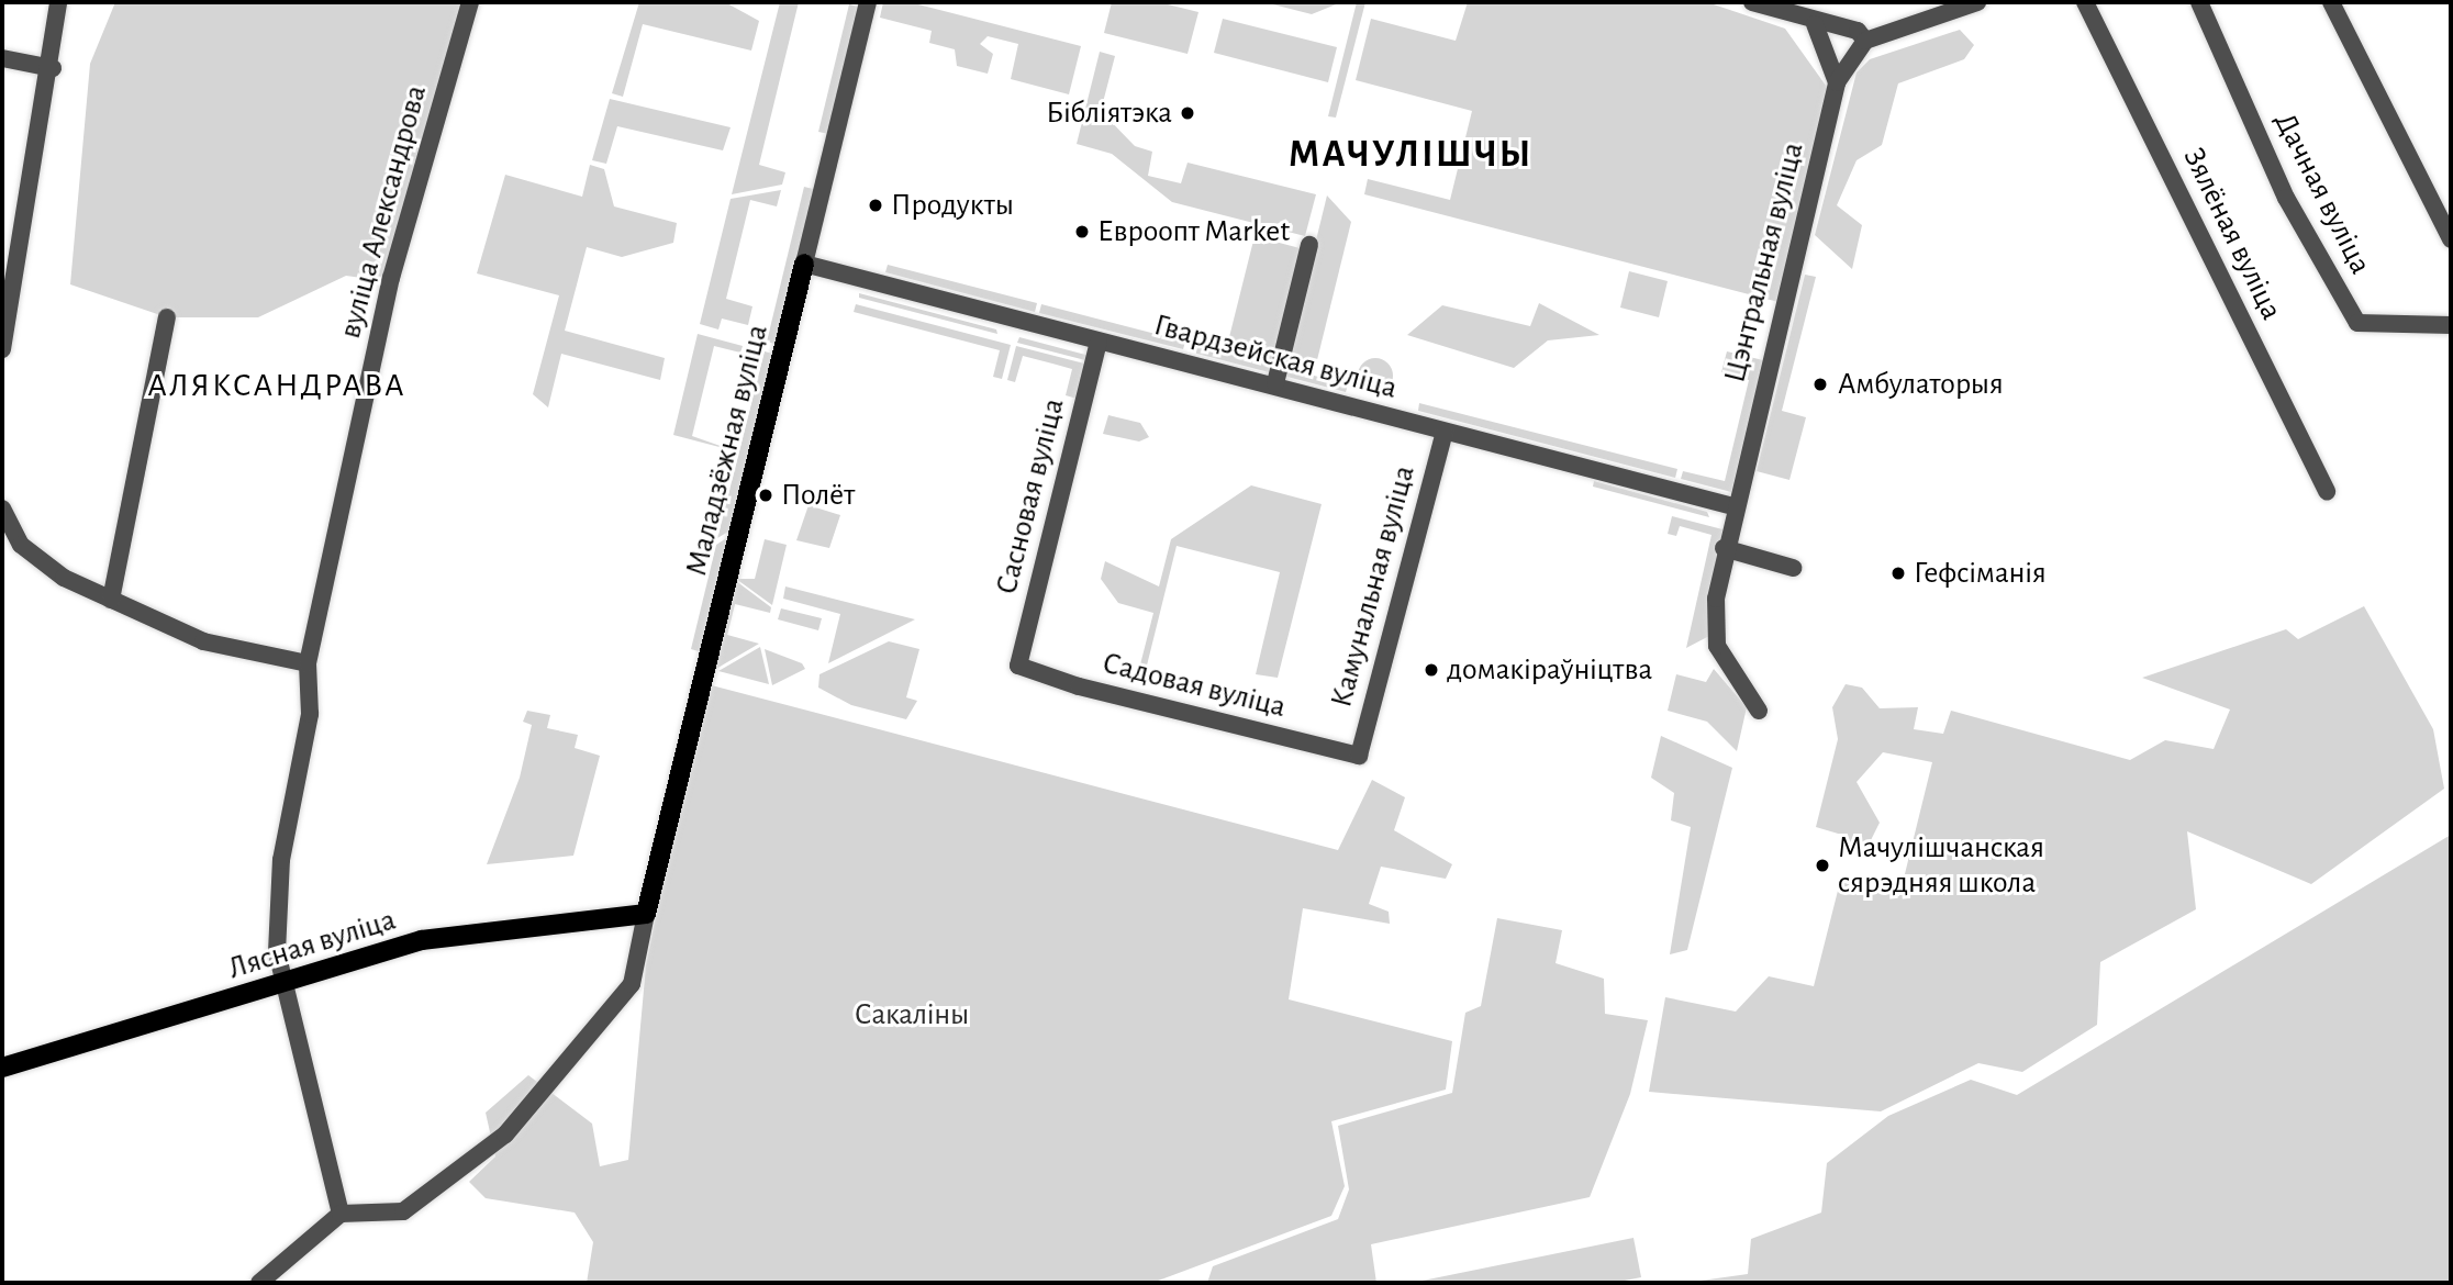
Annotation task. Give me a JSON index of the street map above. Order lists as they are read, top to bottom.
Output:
{
  "streets": {
    "main road": ["Маладзёжная вуліца", "Лясная вуліца"],
    "street": [
      "Дачная вуліца",
      "вуліца Александрова",
      "Зялёная вуліца",
      "Цэнтральная вуліца",
      "Гвардзейская вуліца",
      "Сасновая вуліца",
      "Камунальная вуліца",
      "Садовая вуліца"
    ]
  },
  "crossings": [
    ["вуліца Александрова", "Лясная вуліца"],
    ["Цэнтральная вуліца", "Гвардзейская вуліца"],
    ["Гвардзейская вуліца", "Маладзёжная вуліца"],
    ["Гвардзейская вуліца", "Сасновая вуліца"],
    ["Гвардзейская вуліца", "Камунальная вуліца"],
    ["Маладзёжная вуліца", "Лясная вуліца"],
    ["Сасновая вуліца", "Садовая вуліца"],
    ["Камунальная вуліца", "Садовая вуліца"]
  ],
  "districts": ["МАЧУЛІШЧЫ", "АЛЯКСАНДРАВА"],
  "parks": ["Сакаліны"],
  "places": [
    "Бібліятэка",
    "Продукты",
    "Евроопт Market",
    "Амбулаторыя",
    "Полёт",
    "Гефсіманія",
    "домакіраўніцтва",
    "Мачулішчанская сярэдняя школа"
  ]
}
